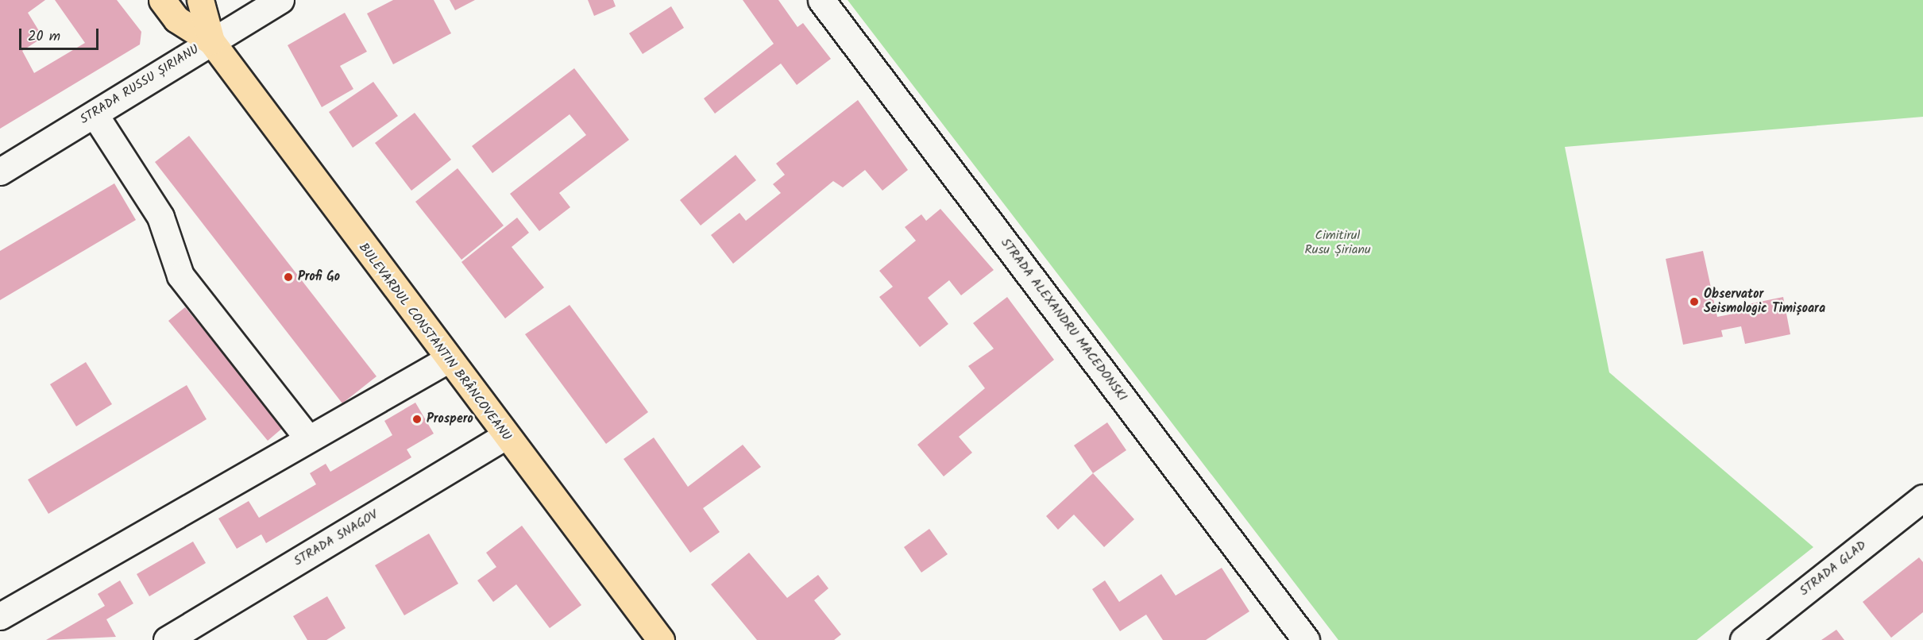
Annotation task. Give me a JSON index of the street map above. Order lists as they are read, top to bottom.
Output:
{
  "streets": {
    "main road": ["BULEVARDUL CONSTANTIN BRÂNCOVEANU"],
    "street": [
      "STRADA RUSSU ȘIRIANU",
      "STRADA ALEXANDRU MACEDONSKI",
      "STRADA SNAGOV",
      "STRADA GLAD"
    ]
  },
  "crossings": [
    ["STRADA RUSSU ȘIRIANU", "BULEVARDUL CONSTANTIN BRÂNCOVEANU"],
    ["BULEVARDUL CONSTANTIN BRÂNCOVEANU", "STRADA SNAGOV"]
  ],
  "parks": ["Cimitirul Rusu Șirianu"],
  "places": ["Profi Go", "Observator Seismologic Timișoara", "Prospero"],
  "scale_bar": "20 m"
}
